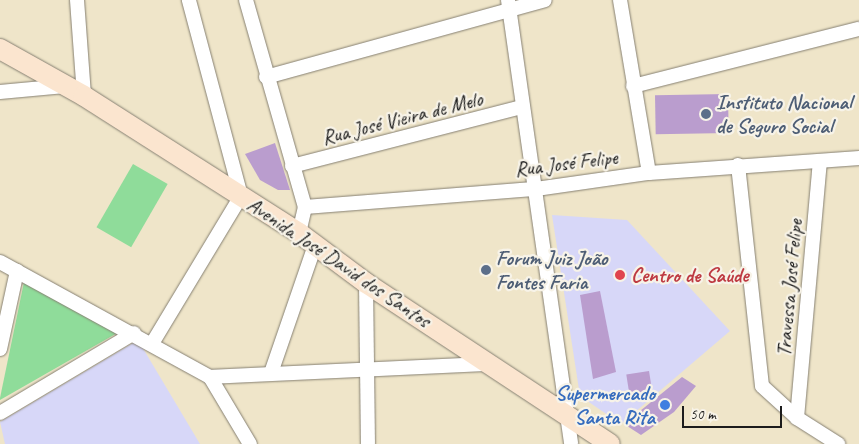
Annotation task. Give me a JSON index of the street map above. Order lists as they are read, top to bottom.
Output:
{
  "streets": {
    "main road": ["Avenida José David dos Santos"],
    "street": ["Rua José Vieira de Melo", "Rua José Felipe", "Travessa José Felipe"]
  },
  "crossings": [
    ["Rua José Felipe", "Travessa José Felipe"]
  ],
  "places": [
    "Instituto Nacional de Seguro Social",
    "Forum Juiz João Fontes Faria",
    "Centro de Saúde",
    "Supermercado Santa Rita"
  ],
  "scale_bar": "50 m"
}
